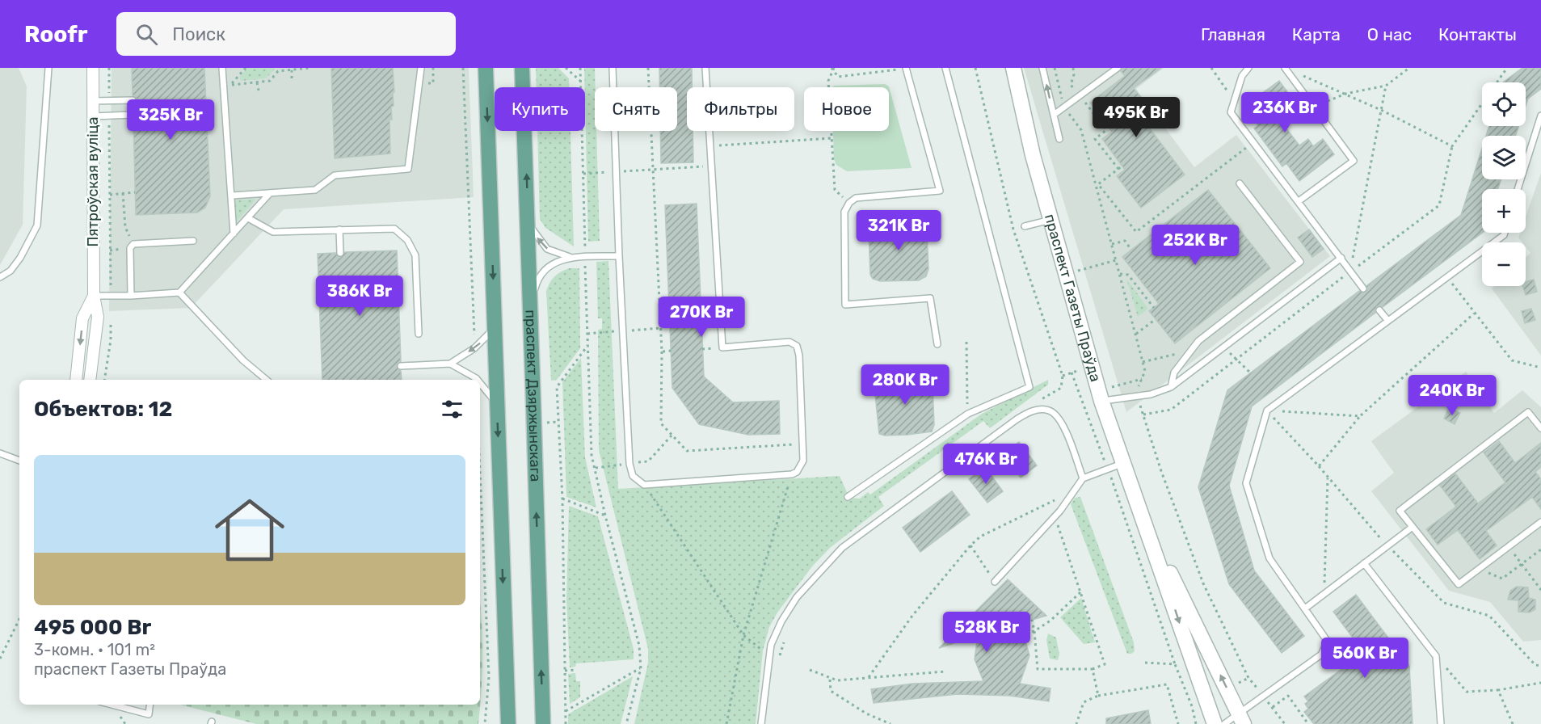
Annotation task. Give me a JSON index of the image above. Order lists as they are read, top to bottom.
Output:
{
  "streets": {
    "main road": ["праспект Дзяржынскага"],
    "street": ["Пятроўская вуліца", "праспект Газеты Праўда"]
  },
  "page": {
    "header": "Roofr",
    "search": "Поиск",
    "nav": [
      "Главная",
      "Карта",
      "О нас",
      "Контакты"
    ],
    "map_buttons": ["+", "−"],
    "chip": [
      "Купить",
      "Снять",
      "Фильтры",
      "Новое"
    ],
    "price": [
      "236K Br",
      "495K Br",
      "325K Br",
      "321K Br",
      "252K Br",
      "386K Br",
      "270K Br",
      "280K Br",
      "240K Br",
      "476K Br",
      "528K Br",
      "560K Br"
    ],
    "heading": "Объектов: 12",
    "list": [
      {
        "name": "495 000 Br",
        "note": "3-комн. · 101 m² · праспект Газеты Праўда"
      }
    ]
  }
}
